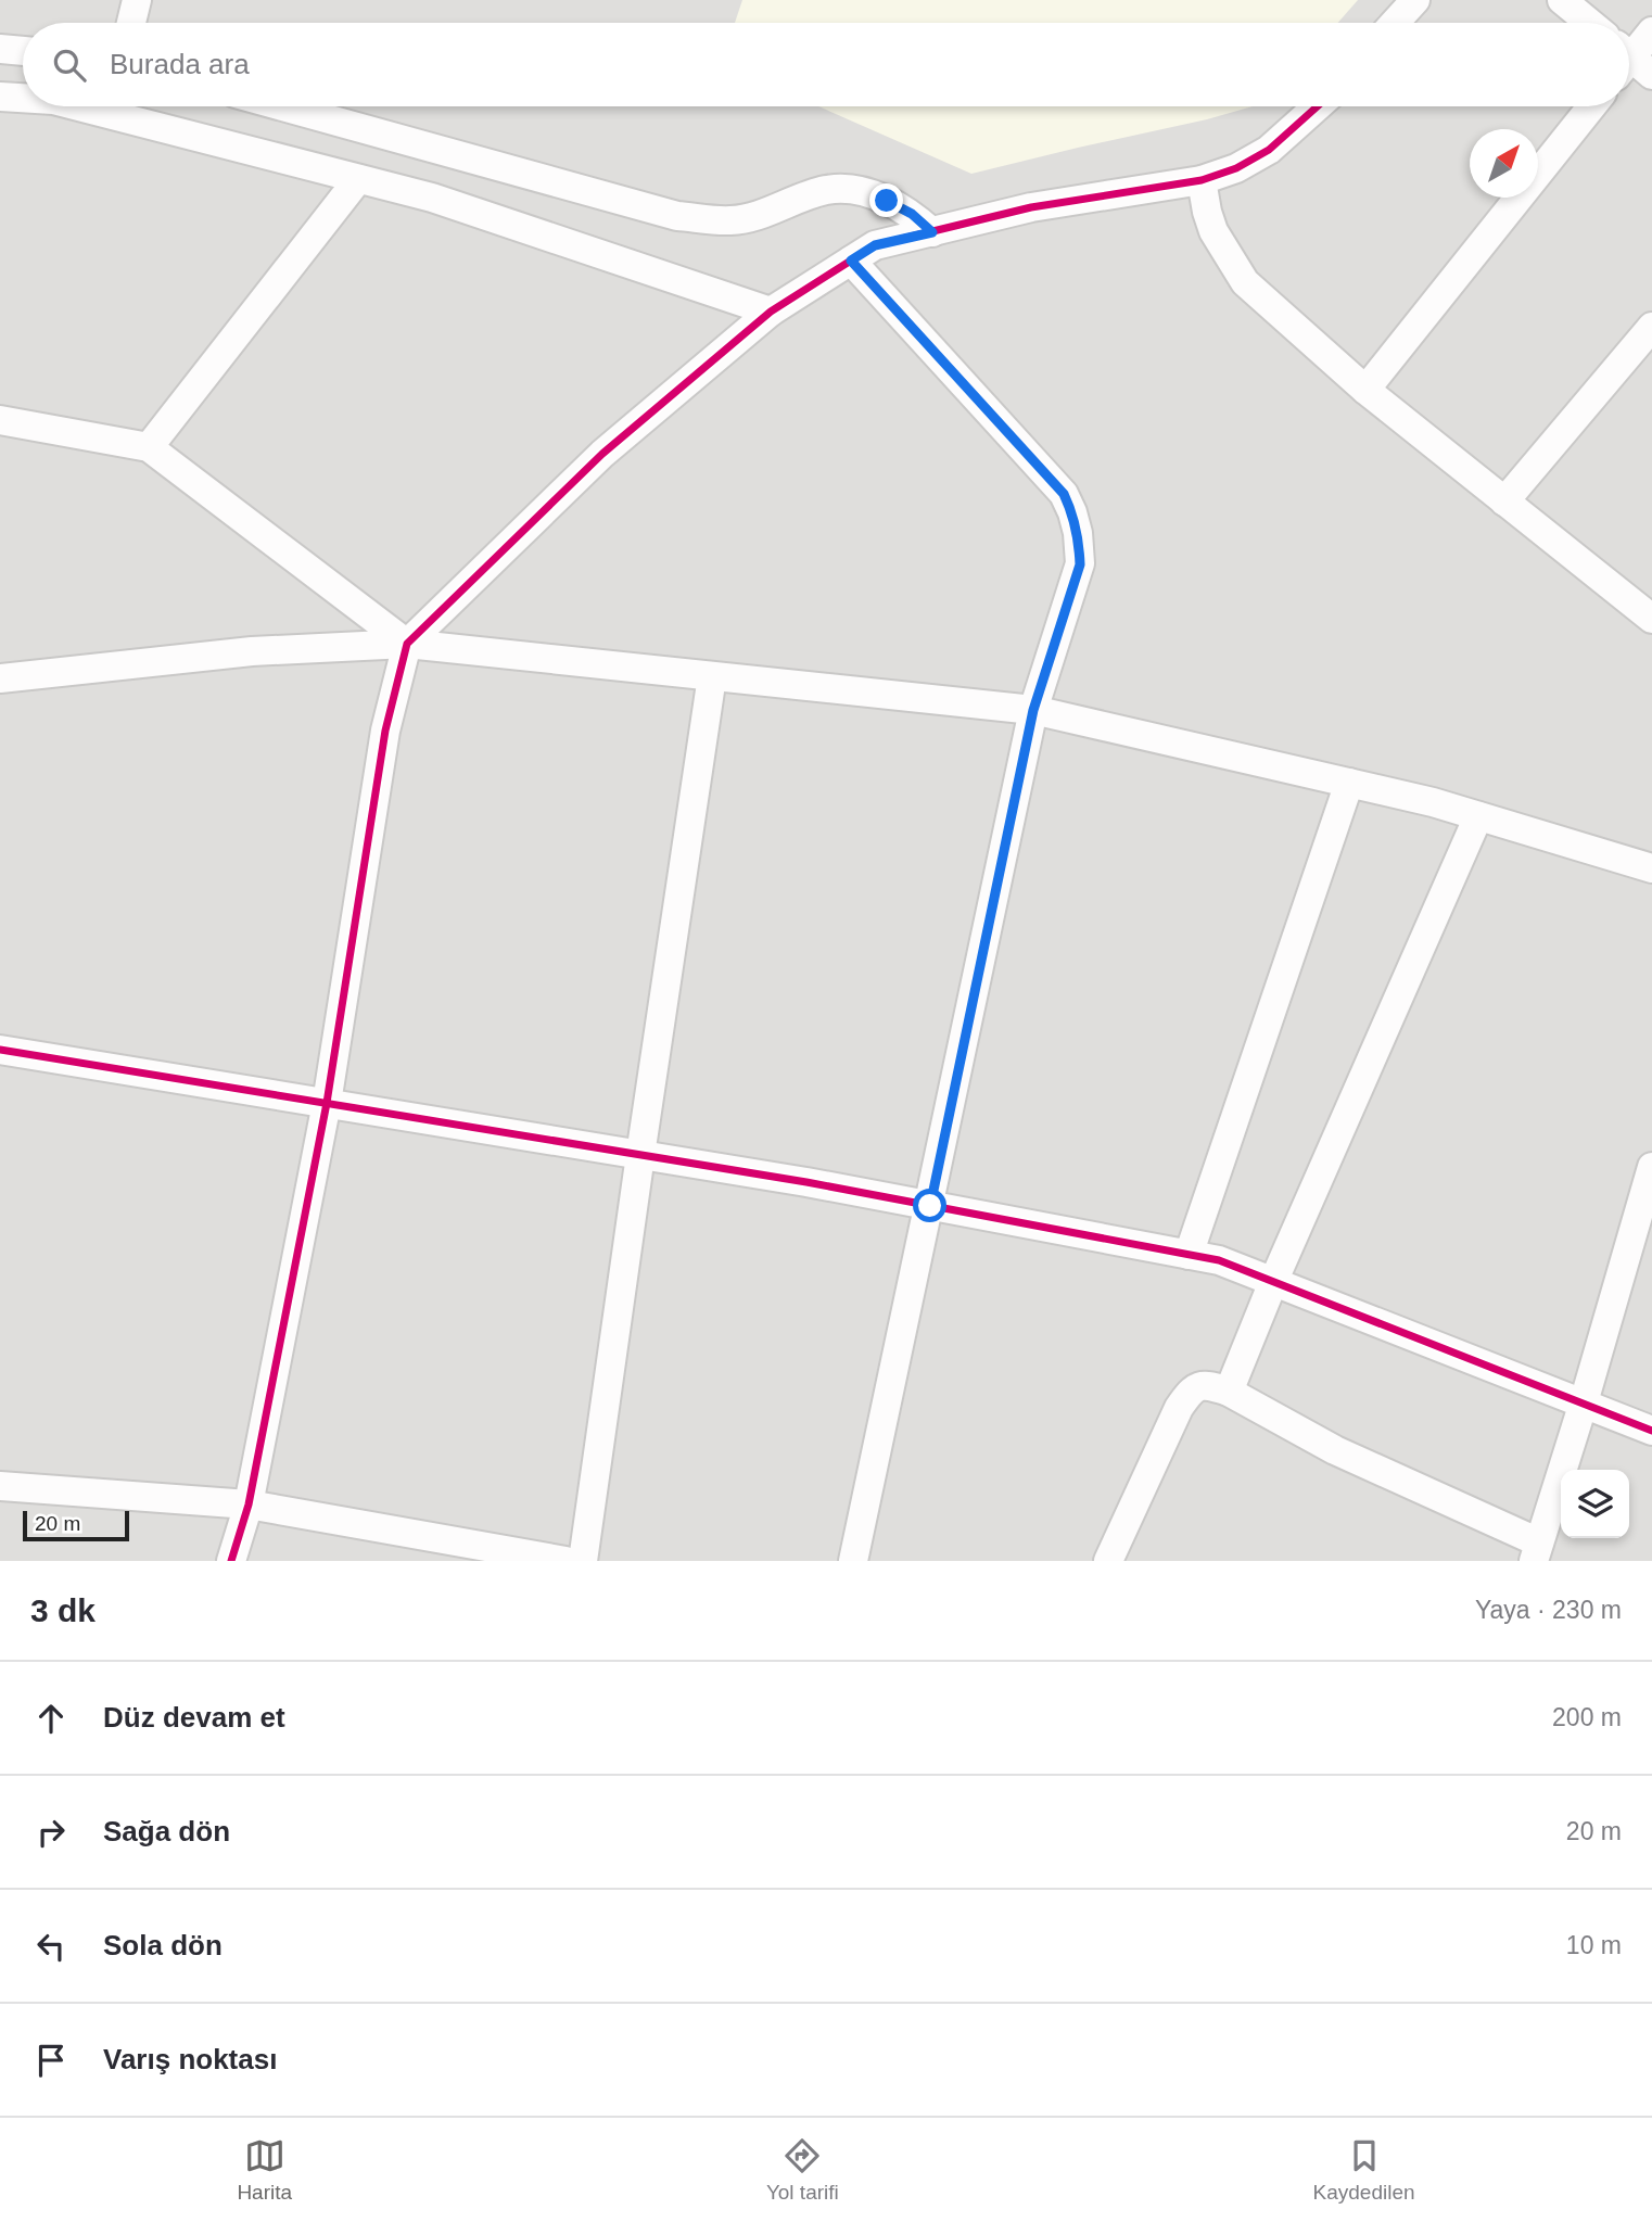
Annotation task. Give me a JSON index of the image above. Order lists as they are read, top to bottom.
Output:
{
  "scale_bar": "20 m",
  "north": "top right",
  "page": {
    "search": "Burada ara",
    "scale": "20 m",
    "heading": ["3 dk", "Yaya · 230 m"],
    "list": [
      ["Düz devam et", "200 m"],
      ["Sağa dön", "20 m"],
      ["Sola dön", "10 m"],
      "Varış noktası"
    ],
    "nav": ["Harita", "Yol tarifi", "Kaydedilen"]
  }
}
